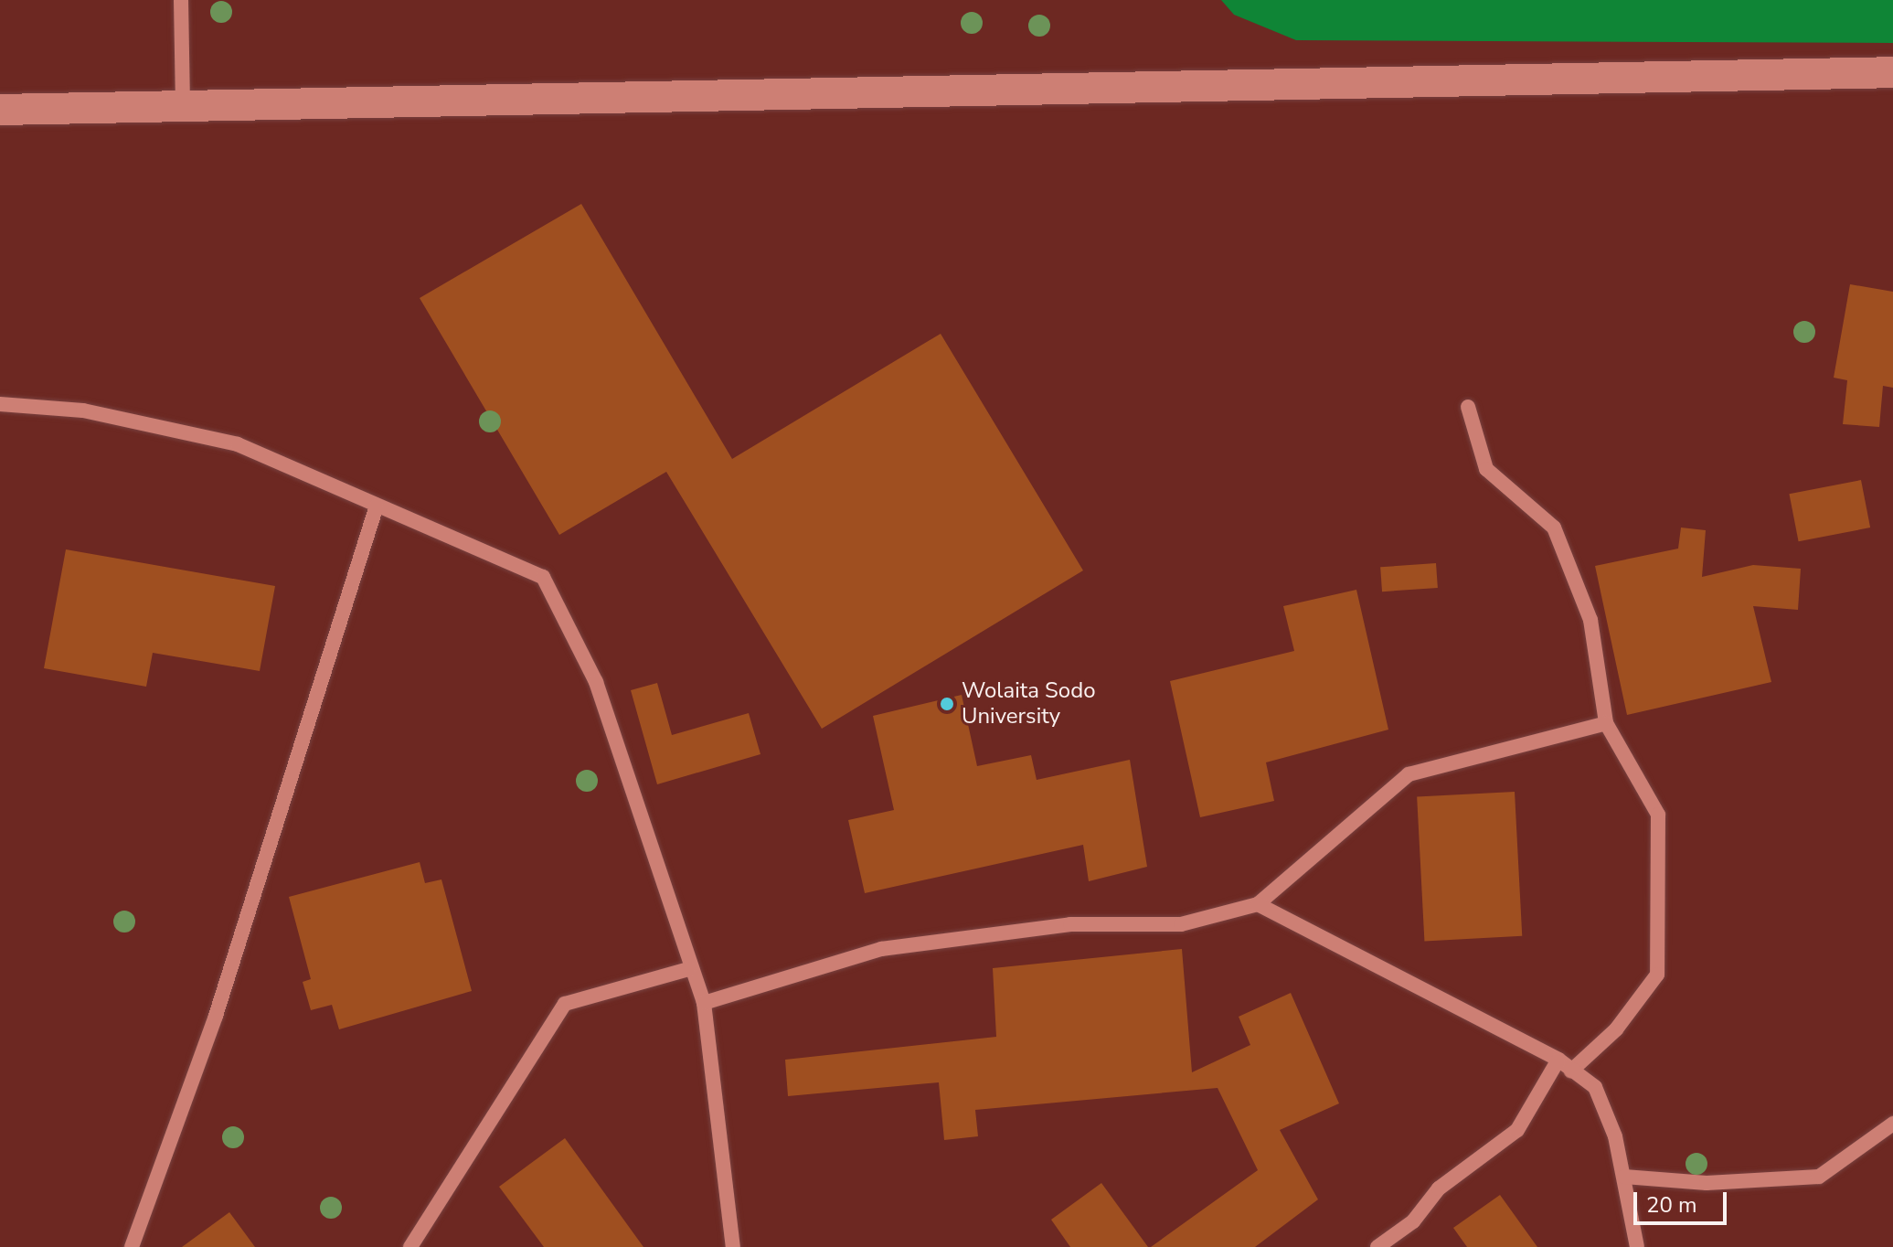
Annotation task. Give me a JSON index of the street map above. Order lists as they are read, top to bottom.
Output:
{
  "places": ["Wolaita Sodo University"],
  "scale_bar": "20 m"
}
